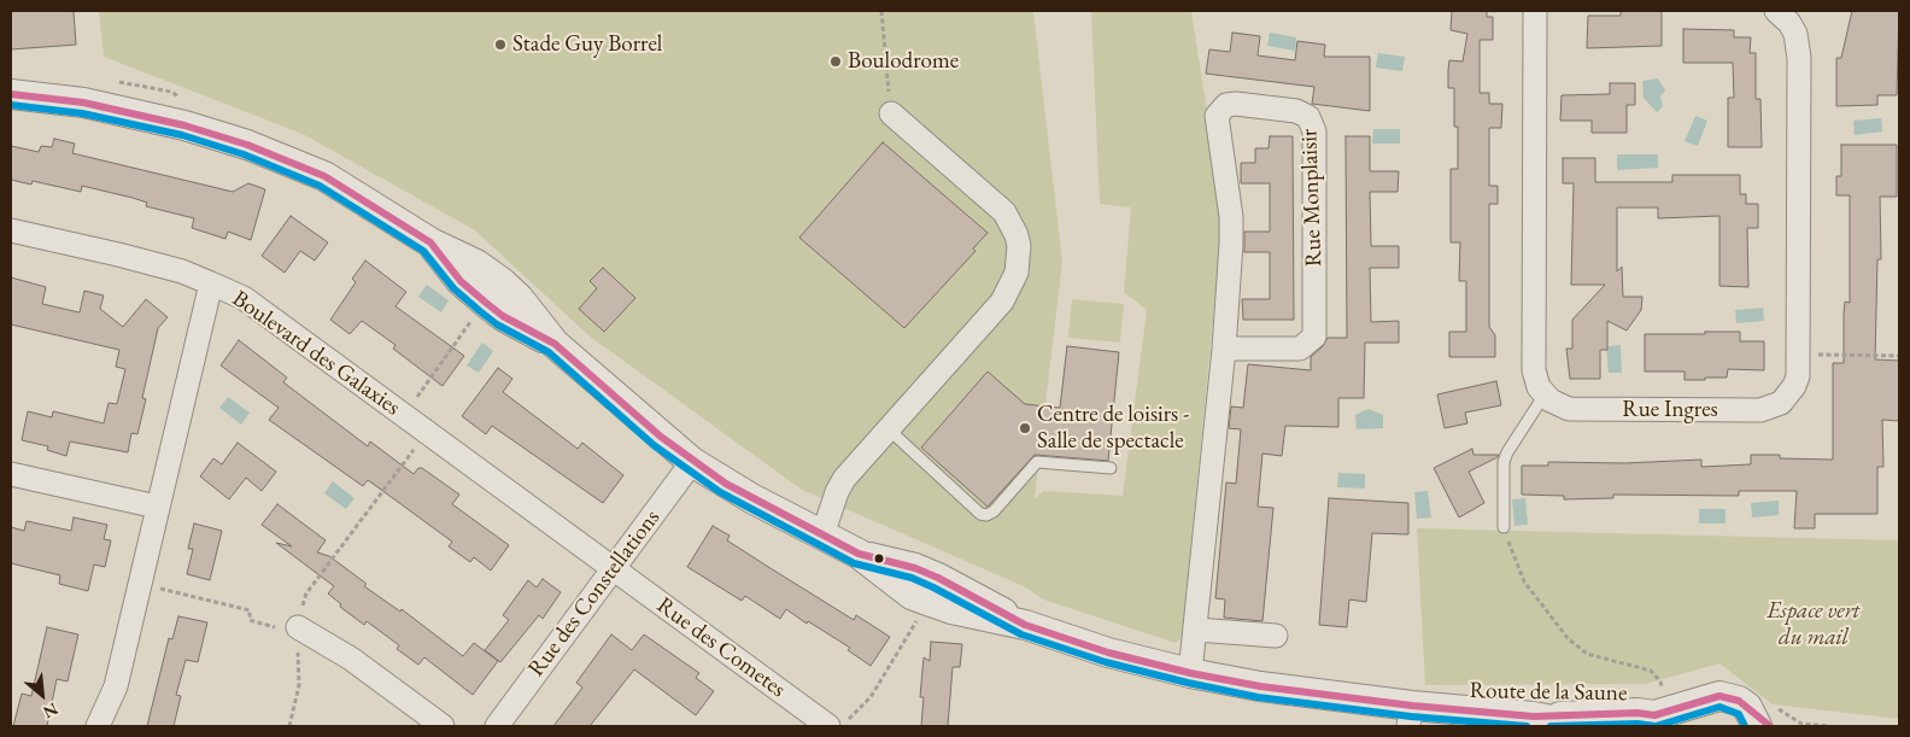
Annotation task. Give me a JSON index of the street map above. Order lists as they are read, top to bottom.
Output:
{
  "streets": {
    "street": [
      "Rue Monplaisir",
      "Boulevard des Galaxies",
      "Rue Ingres",
      "Rue des Constellations",
      "Rue des Cometes",
      "Route de la Saune"
    ]
  },
  "crossings": [
    ["Rue Monplaisir", "Route de la Saune"],
    ["Boulevard des Galaxies", "Rue des Constellations"],
    ["Boulevard des Galaxies", "Rue des Cometes"],
    ["Rue des Constellations", "Rue des Cometes"],
    ["Rue des Constellations", "Route de la Saune"]
  ],
  "parks": ["Espace vert du mail"],
  "places": ["Stade Guy Borrel", "Boulodrome", "Centre de loisirs - Salle de spectacle"],
  "north": "bottom right"
}
